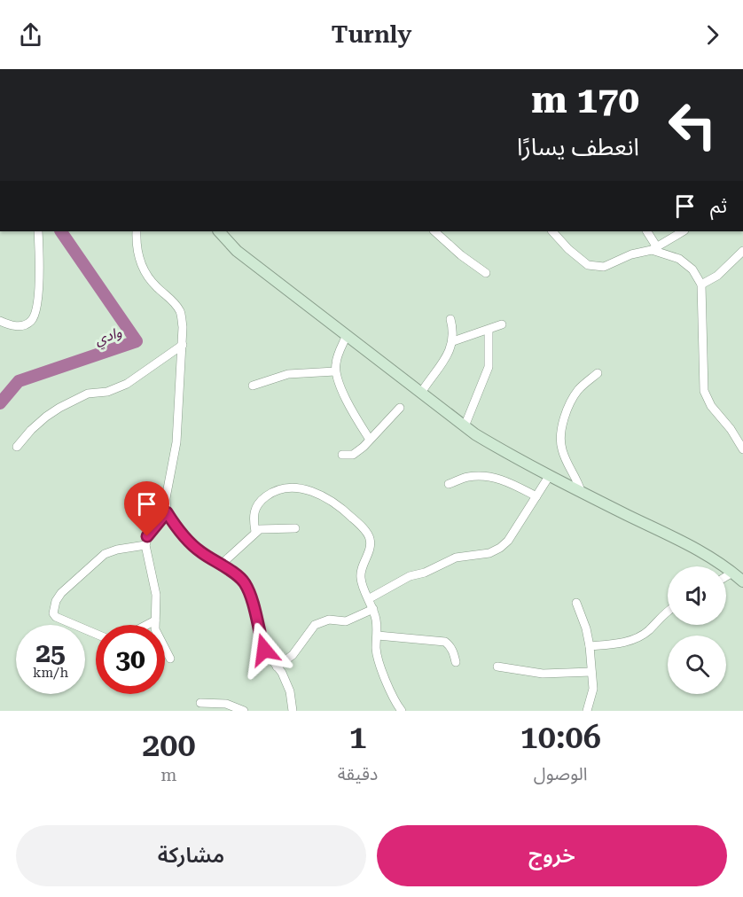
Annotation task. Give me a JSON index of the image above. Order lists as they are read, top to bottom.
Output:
{
  "water": ["وادي"],
  "page": {
    "header": "Turnly",
    "turn": ["170 m", "انعطف يسارًا"],
    "then": "ثم",
    "speed": "25 km/h",
    "limit": "30",
    "eta": [
      "10:06",
      "الوصول",
      "1",
      "دقيقة",
      "200",
      "m"
    ],
    "buttons": ["خروج", "مشاركة"]
  }
}
